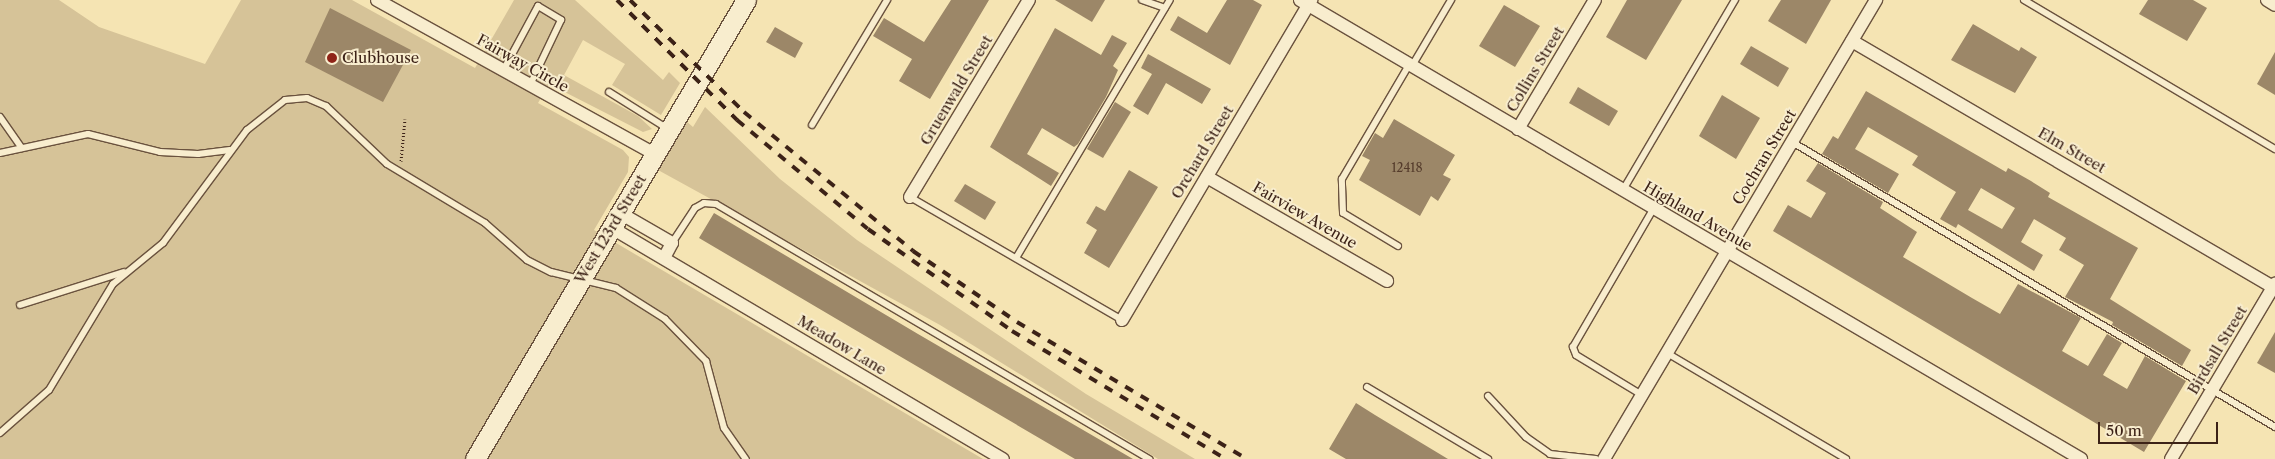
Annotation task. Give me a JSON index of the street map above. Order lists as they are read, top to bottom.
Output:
{
  "streets": {
    "street": [
      "Fairway Circle",
      "Collins Street",
      "Gruenwald Street",
      "Elm Street",
      "Orchard Street",
      "Cochran Street",
      "Fairview Avenue",
      "Highland Avenue",
      "West 123rd Street",
      "Meadow Lane",
      "Birdsall Street"
    ]
  },
  "crossings": [
    ["Fairway Circle", "West 123rd Street"],
    ["Collins Street", "Highland Avenue"],
    ["Elm Street", "Cochran Street"],
    ["Elm Street", "Birdsall Street"],
    ["Orchard Street", "Fairview Avenue"],
    ["Orchard Street", "Highland Avenue"],
    ["Cochran Street", "Highland Avenue"],
    ["West 123rd Street", "Meadow Lane"]
  ],
  "places": ["Clubhouse"],
  "house_numbers": ["12418"],
  "scale_bar": "50 m"
}
